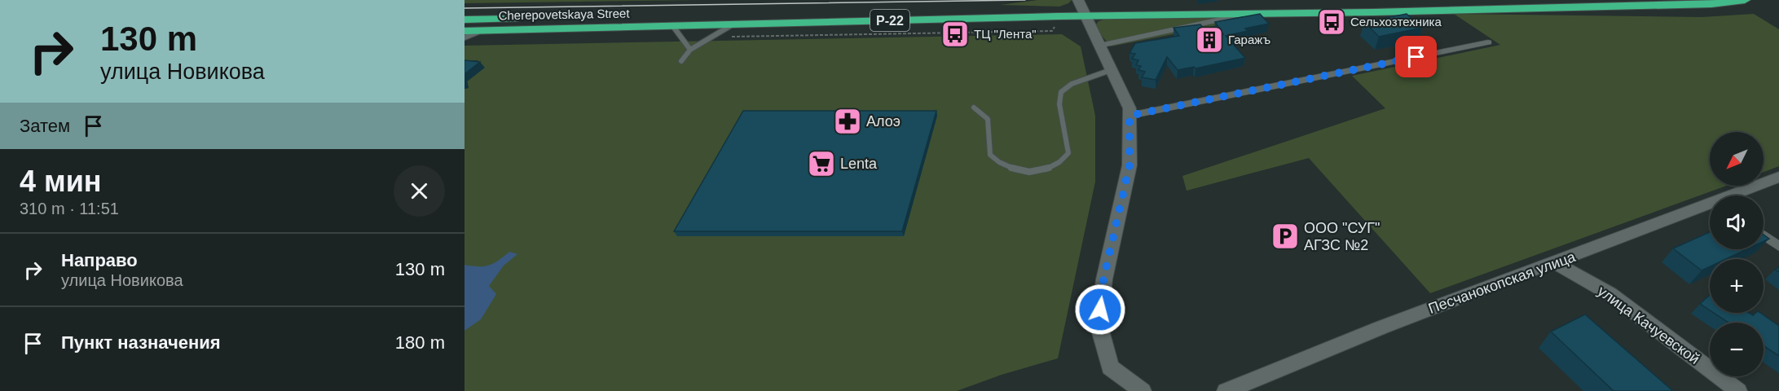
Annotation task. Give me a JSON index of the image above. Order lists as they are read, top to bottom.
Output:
{
  "streets": {
    "highway": ["Cherepovetskaya Street", "Р-22"],
    "street": ["Песчанокопская улица", "улица Качуевской"]
  },
  "crossings": [
    ["Cherepovetskaya Street", "Р-22"],
    ["Песчанокопская улица", "улица Качуевской"]
  ],
  "places": {
    "bus stop": ["Сельхозтехника", "ТЦ \"Лента\""],
    "building": ["Гаражъ"],
    "pharmacy": ["Алоэ"],
    "supermarket": ["Lenta"],
    "parking": ["ООО \"СУГ\" АГЗС №2"]
  },
  "north": "bottom left",
  "page": {
    "turn": ["130 m", "улица Новикова"],
    "then": "Затем",
    "map_buttons": ["+", "−"],
    "heading": ["4 мин", "310 m · 11:51"],
    "list": [
      {
        "name": "Направо",
        "note": "улица Новикова",
        "value": "130 m"
      },
      {
        "name": "Пункт назначения",
        "value": "180 m"
      }
    ]
  }
}
